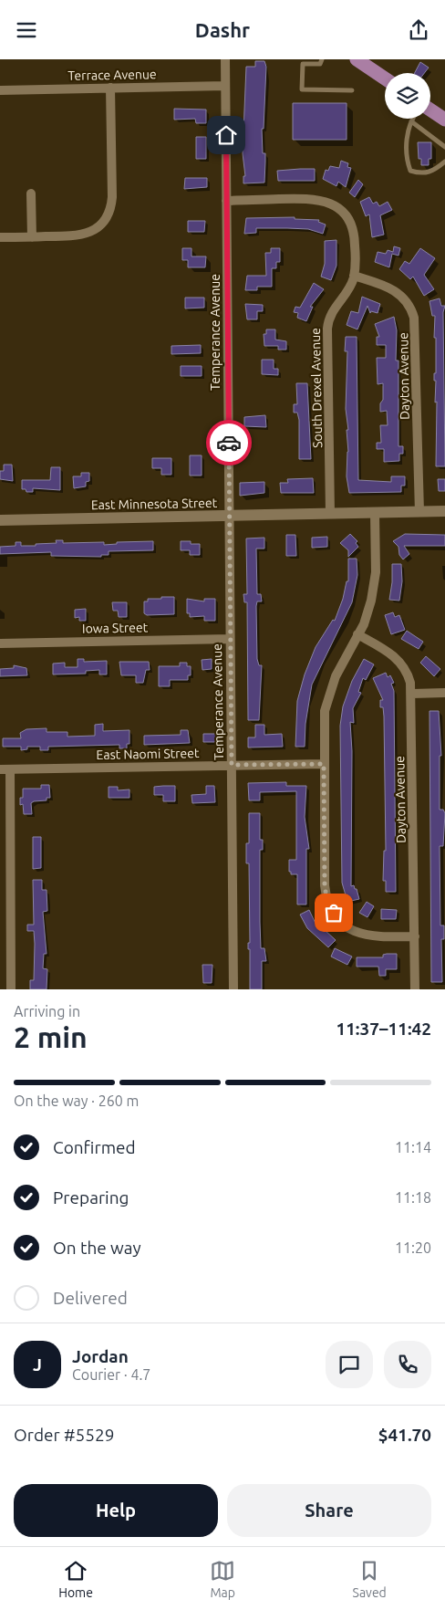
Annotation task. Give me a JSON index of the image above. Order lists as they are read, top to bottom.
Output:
{
  "streets": {
    "street": [
      "Terrace Avenue",
      "Temperance Avenue",
      "Dayton Avenue",
      "South Drexel Avenue",
      "East Minnesota Street",
      "Iowa Street",
      "East Naomi Street"
    ]
  },
  "crossings": [
    ["Terrace Avenue", "Temperance Avenue"],
    ["Temperance Avenue", "South Drexel Avenue"],
    ["Temperance Avenue", "East Minnesota Street"],
    ["Temperance Avenue", "Iowa Street"],
    ["Temperance Avenue", "East Naomi Street"],
    ["Dayton Avenue", "South Drexel Avenue"],
    ["Dayton Avenue", "East Minnesota Street"],
    ["South Drexel Avenue", "East Minnesota Street"]
  ],
  "page": {
    "header": "Dashr",
    "heading": ["2 min", "Arriving in", "11:37–11:42"],
    "panel": [
      "Jordan",
      "Courier · 4.7",
      "Order #5529",
      "$41.70"
    ],
    "bar": "On the way · 260 m",
    "list": [
      ["Confirmed", "11:14"],
      ["Preparing", "11:18"],
      ["On the way", "11:20"],
      "Delivered"
    ],
    "round": "J",
    "buttons": ["Help", "Share"],
    "tabs": ["Home", "Map", "Saved"]
  }
}
